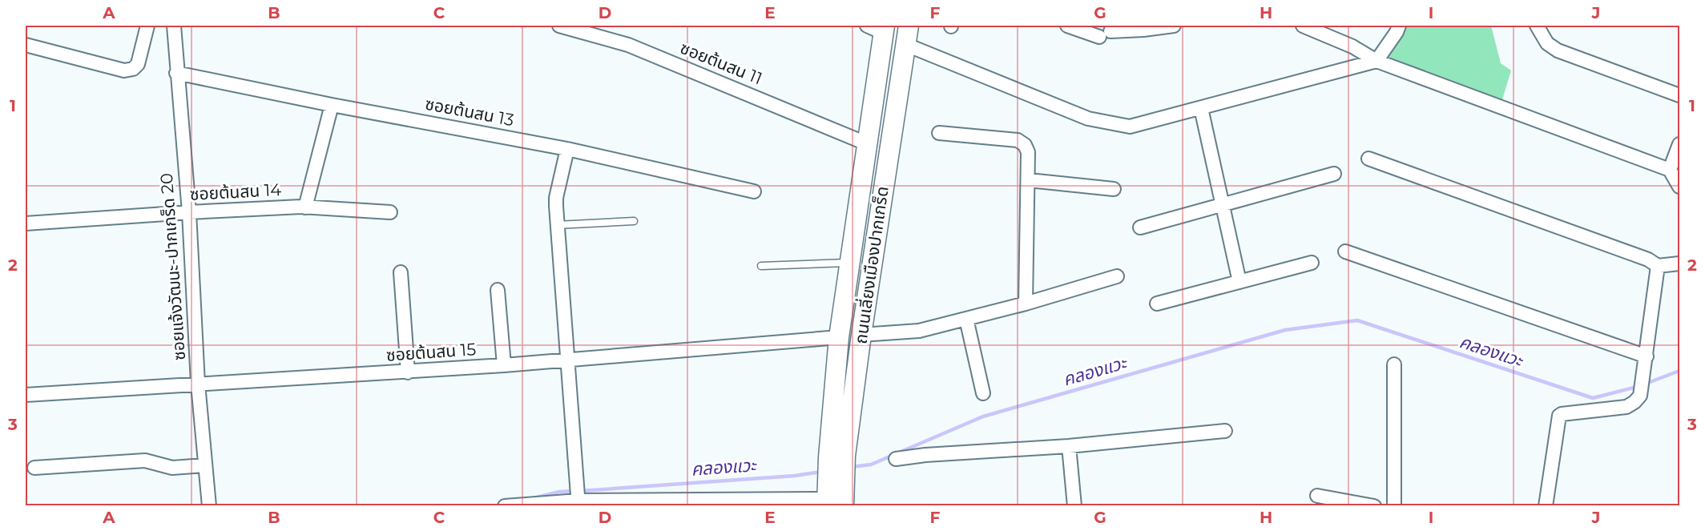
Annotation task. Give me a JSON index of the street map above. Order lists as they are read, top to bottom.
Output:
{
  "streets": {
    "main road": ["ถนนเลี่ยงเมืองปากเกร็ด"],
    "street": [
      "ซอยต้นสน 11",
      "ซอยต้นสน 13",
      "ซอยต้นสน 14",
      "ซอยแจ้งวัฒนะ-ปากเกร็ด 20",
      "ซอยต้นสน 15"
    ]
  },
  "crossings": [
    ["ซอยต้นสน 11", "ถนนเลี่ยงเมืองปากเกร็ด"],
    ["ซอยต้นสน 13", "ซอยแจ้งวัฒนะ-ปากเกร็ด 20"],
    ["ซอยต้นสน 14", "ซอยแจ้งวัฒนะ-ปากเกร็ด 20"],
    ["ถนนเลี่ยงเมืองปากเกร็ด", "ซอยต้นสน 15"],
    ["ซอยแจ้งวัฒนะ-ปากเกร็ด 20", "ซอยต้นสน 15"]
  ],
  "water": ["คลองแวะ"],
  "grid": {
    "columns": [
      "A",
      "B",
      "C",
      "D",
      "E",
      "F",
      "G",
      "H",
      "I",
      "J"
    ],
    "rows": ["1", "2", "3"]
  }
}
